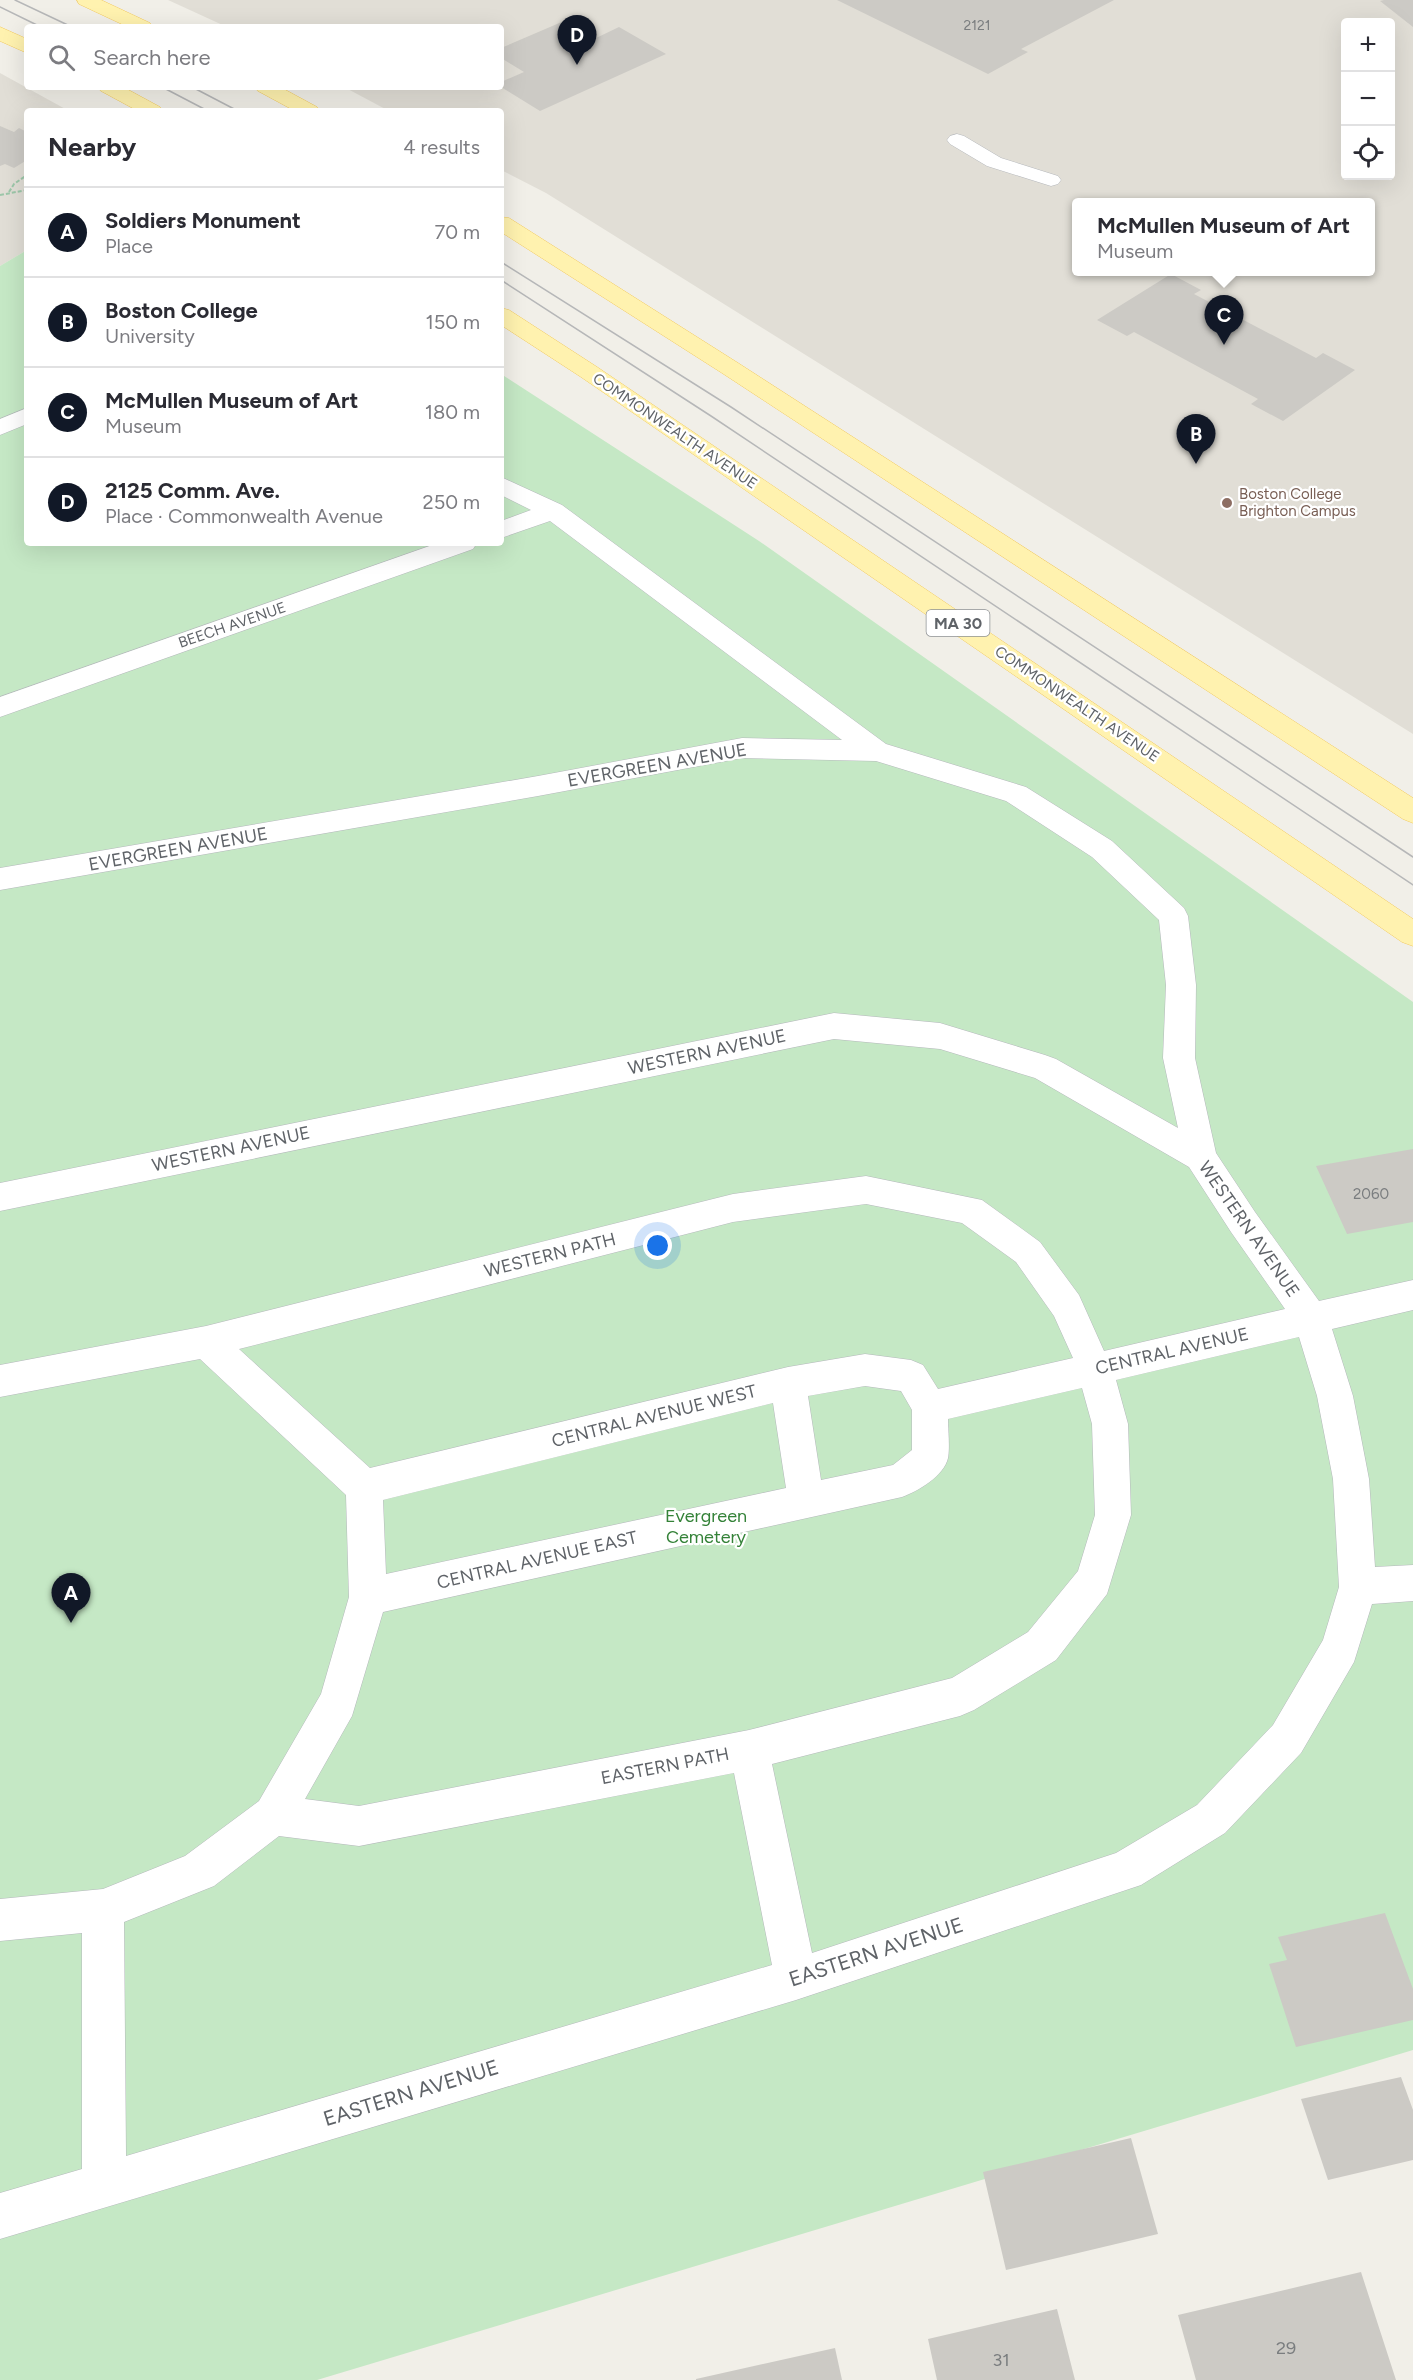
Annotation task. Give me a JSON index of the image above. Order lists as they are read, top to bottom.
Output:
{
  "streets": {
    "main road": ["COMMONWEALTH AVENUE", "MA 30"],
    "lane": [
      "BEECH AVENUE",
      "EVERGREEN AVENUE",
      "WESTERN AVENUE",
      "WESTERN PATH",
      "CENTRAL AVENUE",
      "CENTRAL AVENUE WEST",
      "CENTRAL AVENUE EAST",
      "EASTERN PATH",
      "EASTERN AVENUE"
    ]
  },
  "crossings": [
    ["EVERGREEN AVENUE", "WESTERN AVENUE"],
    ["WESTERN AVENUE", "CENTRAL AVENUE"],
    ["WESTERN AVENUE", "EASTERN AVENUE"],
    ["WESTERN PATH", "CENTRAL AVENUE"],
    ["WESTERN PATH", "EASTERN PATH"],
    ["CENTRAL AVENUE", "CENTRAL AVENUE WEST"],
    ["CENTRAL AVENUE", "CENTRAL AVENUE EAST"],
    ["CENTRAL AVENUE", "EASTERN PATH"],
    ["CENTRAL AVENUE", "EASTERN AVENUE"],
    ["CENTRAL AVENUE WEST", "CENTRAL AVENUE EAST"]
  ],
  "parks": ["Evergreen Cemetery"],
  "places": ["Boston College Brighton Campus"],
  "house_numbers": [
    "2121",
    "2060",
    "29",
    "31"
  ],
  "page": {
    "pins": [
      "D",
      "C",
      "B",
      "A"
    ],
    "map_buttons": ["+", "−"],
    "search": "Search here",
    "heading": ["Nearby", "4 results"],
    "list": [
      {
        "mark": "A",
        "name": "Soldiers Monument",
        "note": "Place",
        "value": "70 m"
      },
      {
        "mark": "B",
        "name": "Boston College",
        "note": "University",
        "value": "150 m"
      },
      {
        "mark": "C",
        "name": "McMullen Museum of Art",
        "note": "Museum",
        "value": "180 m"
      },
      {
        "mark": "D",
        "name": "2125 Comm. Ave.",
        "note": "Place · Commonwealth Avenue",
        "value": "250 m"
      }
    ],
    "popup": ["McMullen Museum of Art", "Museum"]
  }
}
